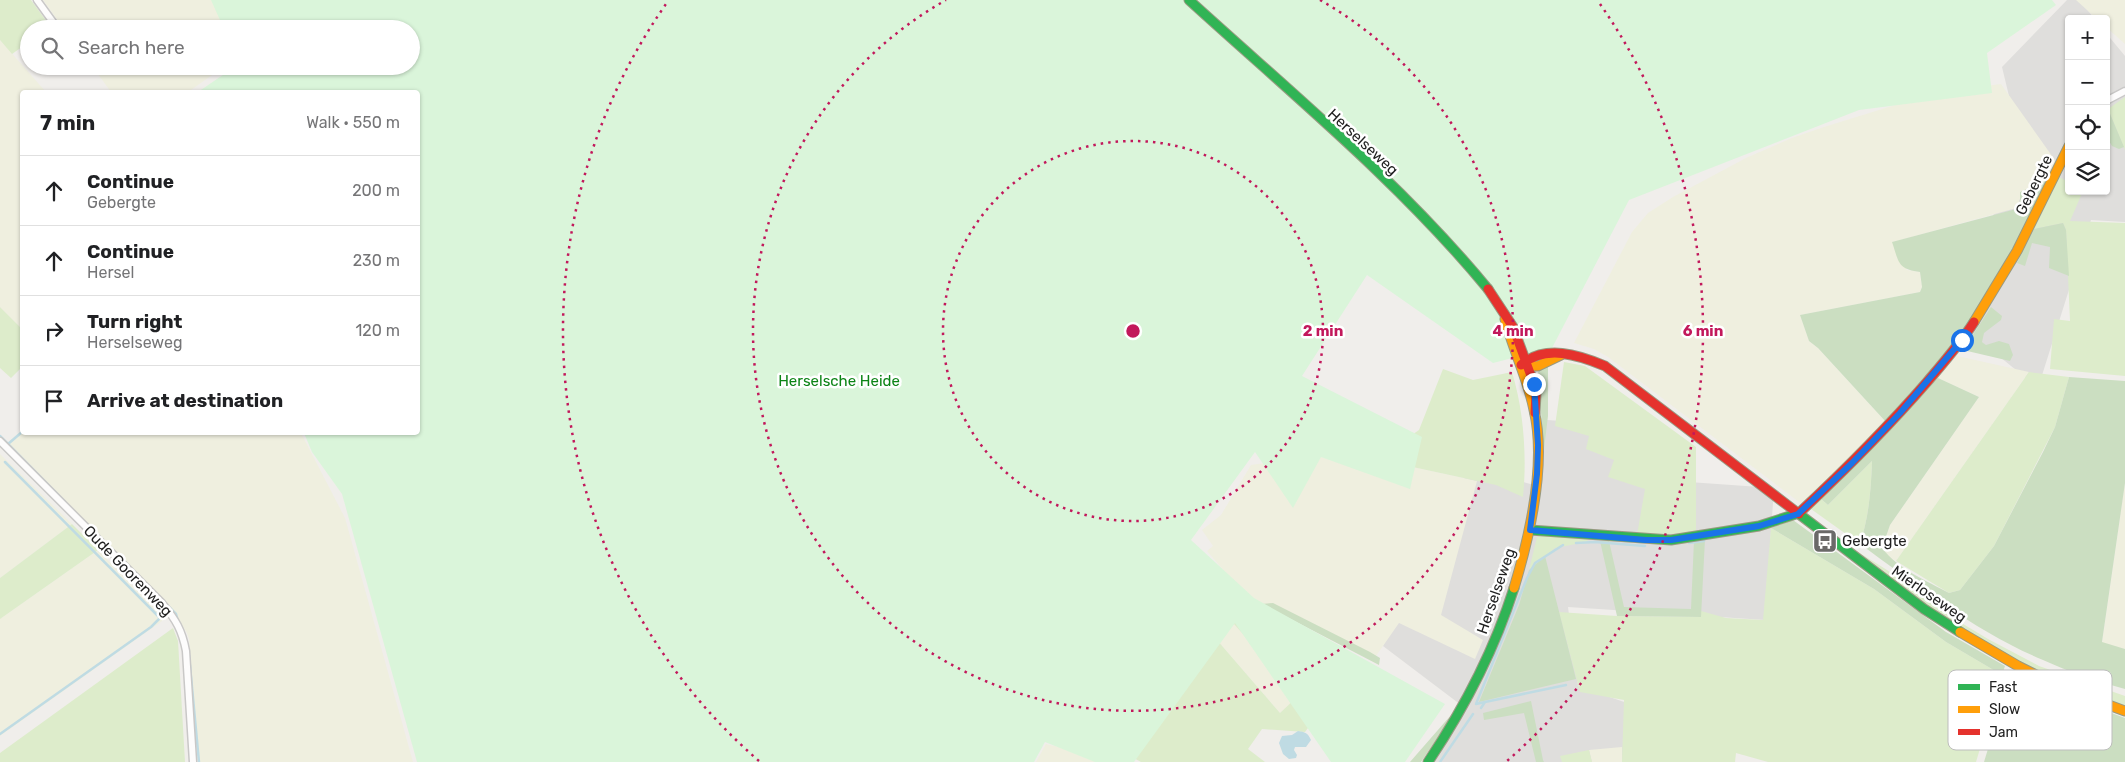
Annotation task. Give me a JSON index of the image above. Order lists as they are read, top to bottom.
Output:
{
  "streets": {
    "street": [
      "Herselseweg",
      "Gebergte",
      "Oude Goorenweg",
      "Mierloseweg"
    ]
  },
  "crossings": [
    ["Herselseweg", "Mierloseweg"],
    ["Gebergte", "Mierloseweg"]
  ],
  "parks": ["Herselsche Heide"],
  "places": {
    "bus stop": ["Gebergte"]
  },
  "legend": ["Fast", "Slow", "Jam"],
  "page": {
    "map_buttons": ["+", "−"],
    "search": "Search here",
    "heading": ["7 min", "Walk · 550 m"],
    "list": [
      ["Continue", "Gebergte", "200 m"],
      ["Continue", "Hersel", "230 m"],
      ["Turn right", "Herselseweg", "120 m"],
      "Arrive at destination"
    ]
  },
  "rings": ["2 min", "4 min", "6 min"]
}
